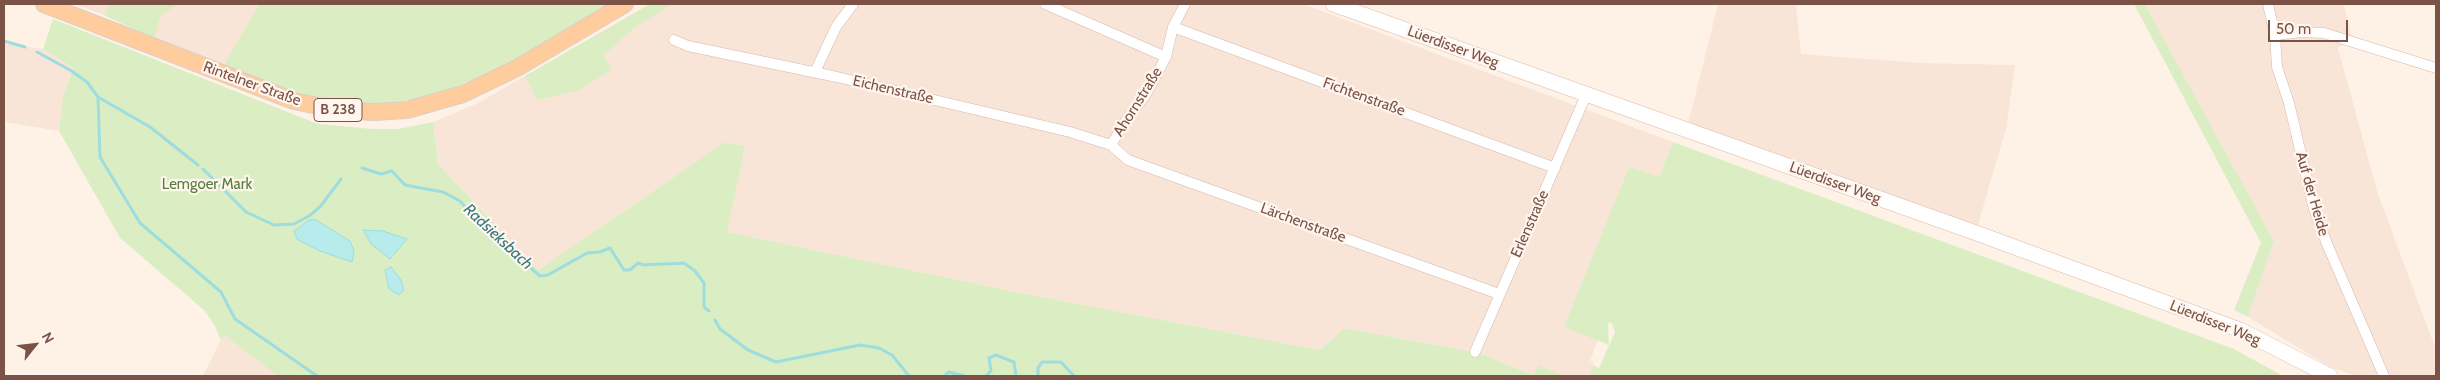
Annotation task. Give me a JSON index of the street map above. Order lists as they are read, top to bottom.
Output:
{
  "streets": {
    "main road": ["Lüerdisser Weg", "Rintelner Straße", "B 238"],
    "street": [
      "Eichenstraße",
      "Fichtenstraße",
      "Ahornstraße",
      "Auf der Heide",
      "Lärchenstraße",
      "Erlenstraße"
    ]
  },
  "crossings": [
    ["Lüerdisser Weg", "Erlenstraße"],
    ["Eichenstraße", "Ahornstraße"],
    ["Eichenstraße", "Lärchenstraße"],
    ["Fichtenstraße", "Ahornstraße"],
    ["Fichtenstraße", "Erlenstraße"],
    ["Ahornstraße", "Lärchenstraße"],
    ["Lärchenstraße", "Erlenstraße"]
  ],
  "water": ["Radsieksbach"],
  "parks": ["Lemgoer Mark"],
  "scale_bar": "50 m",
  "north": "top right"
}
